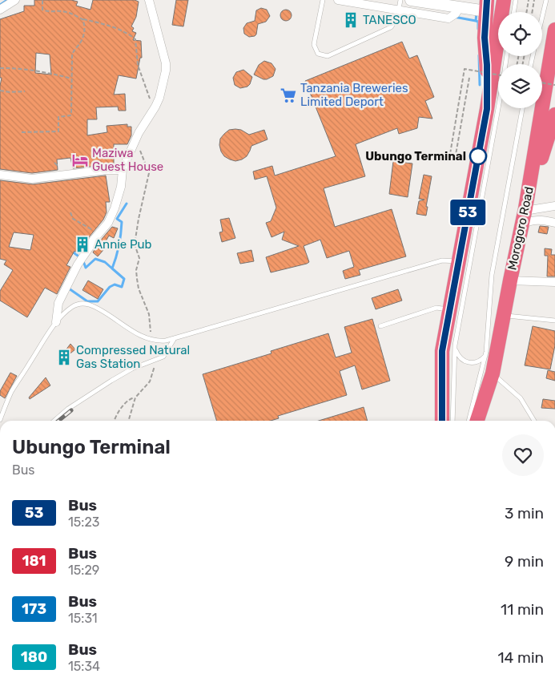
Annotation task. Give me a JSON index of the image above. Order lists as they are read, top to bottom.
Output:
{
  "streets": {
    "highway": ["Morogoro Road"]
  },
  "places": {
    "building": ["TANESCO", "Annie Pub", "Compressed Natural Gas Station"],
    "supermarket": ["Tanzania Breweries Limited Deport"],
    "other": ["Ubungo Terminal"],
    "hotel": ["Maziwa Guest House"]
  },
  "lines": ["bus line 53"],
  "page": {
    "on_map": "53",
    "heading": ["Ubungo Terminal", "Bus"],
    "list": [
      {
        "mark": "53",
        "name": "Bus",
        "note": "15:23",
        "value": "3 min"
      },
      {
        "mark": "181",
        "name": "Bus",
        "note": "15:29",
        "value": "9 min"
      },
      {
        "mark": "173",
        "name": "Bus",
        "note": "15:31",
        "value": "11 min"
      },
      {
        "mark": "180",
        "name": "Bus",
        "note": "15:34",
        "value": "14 min"
      }
    ]
  }
}
